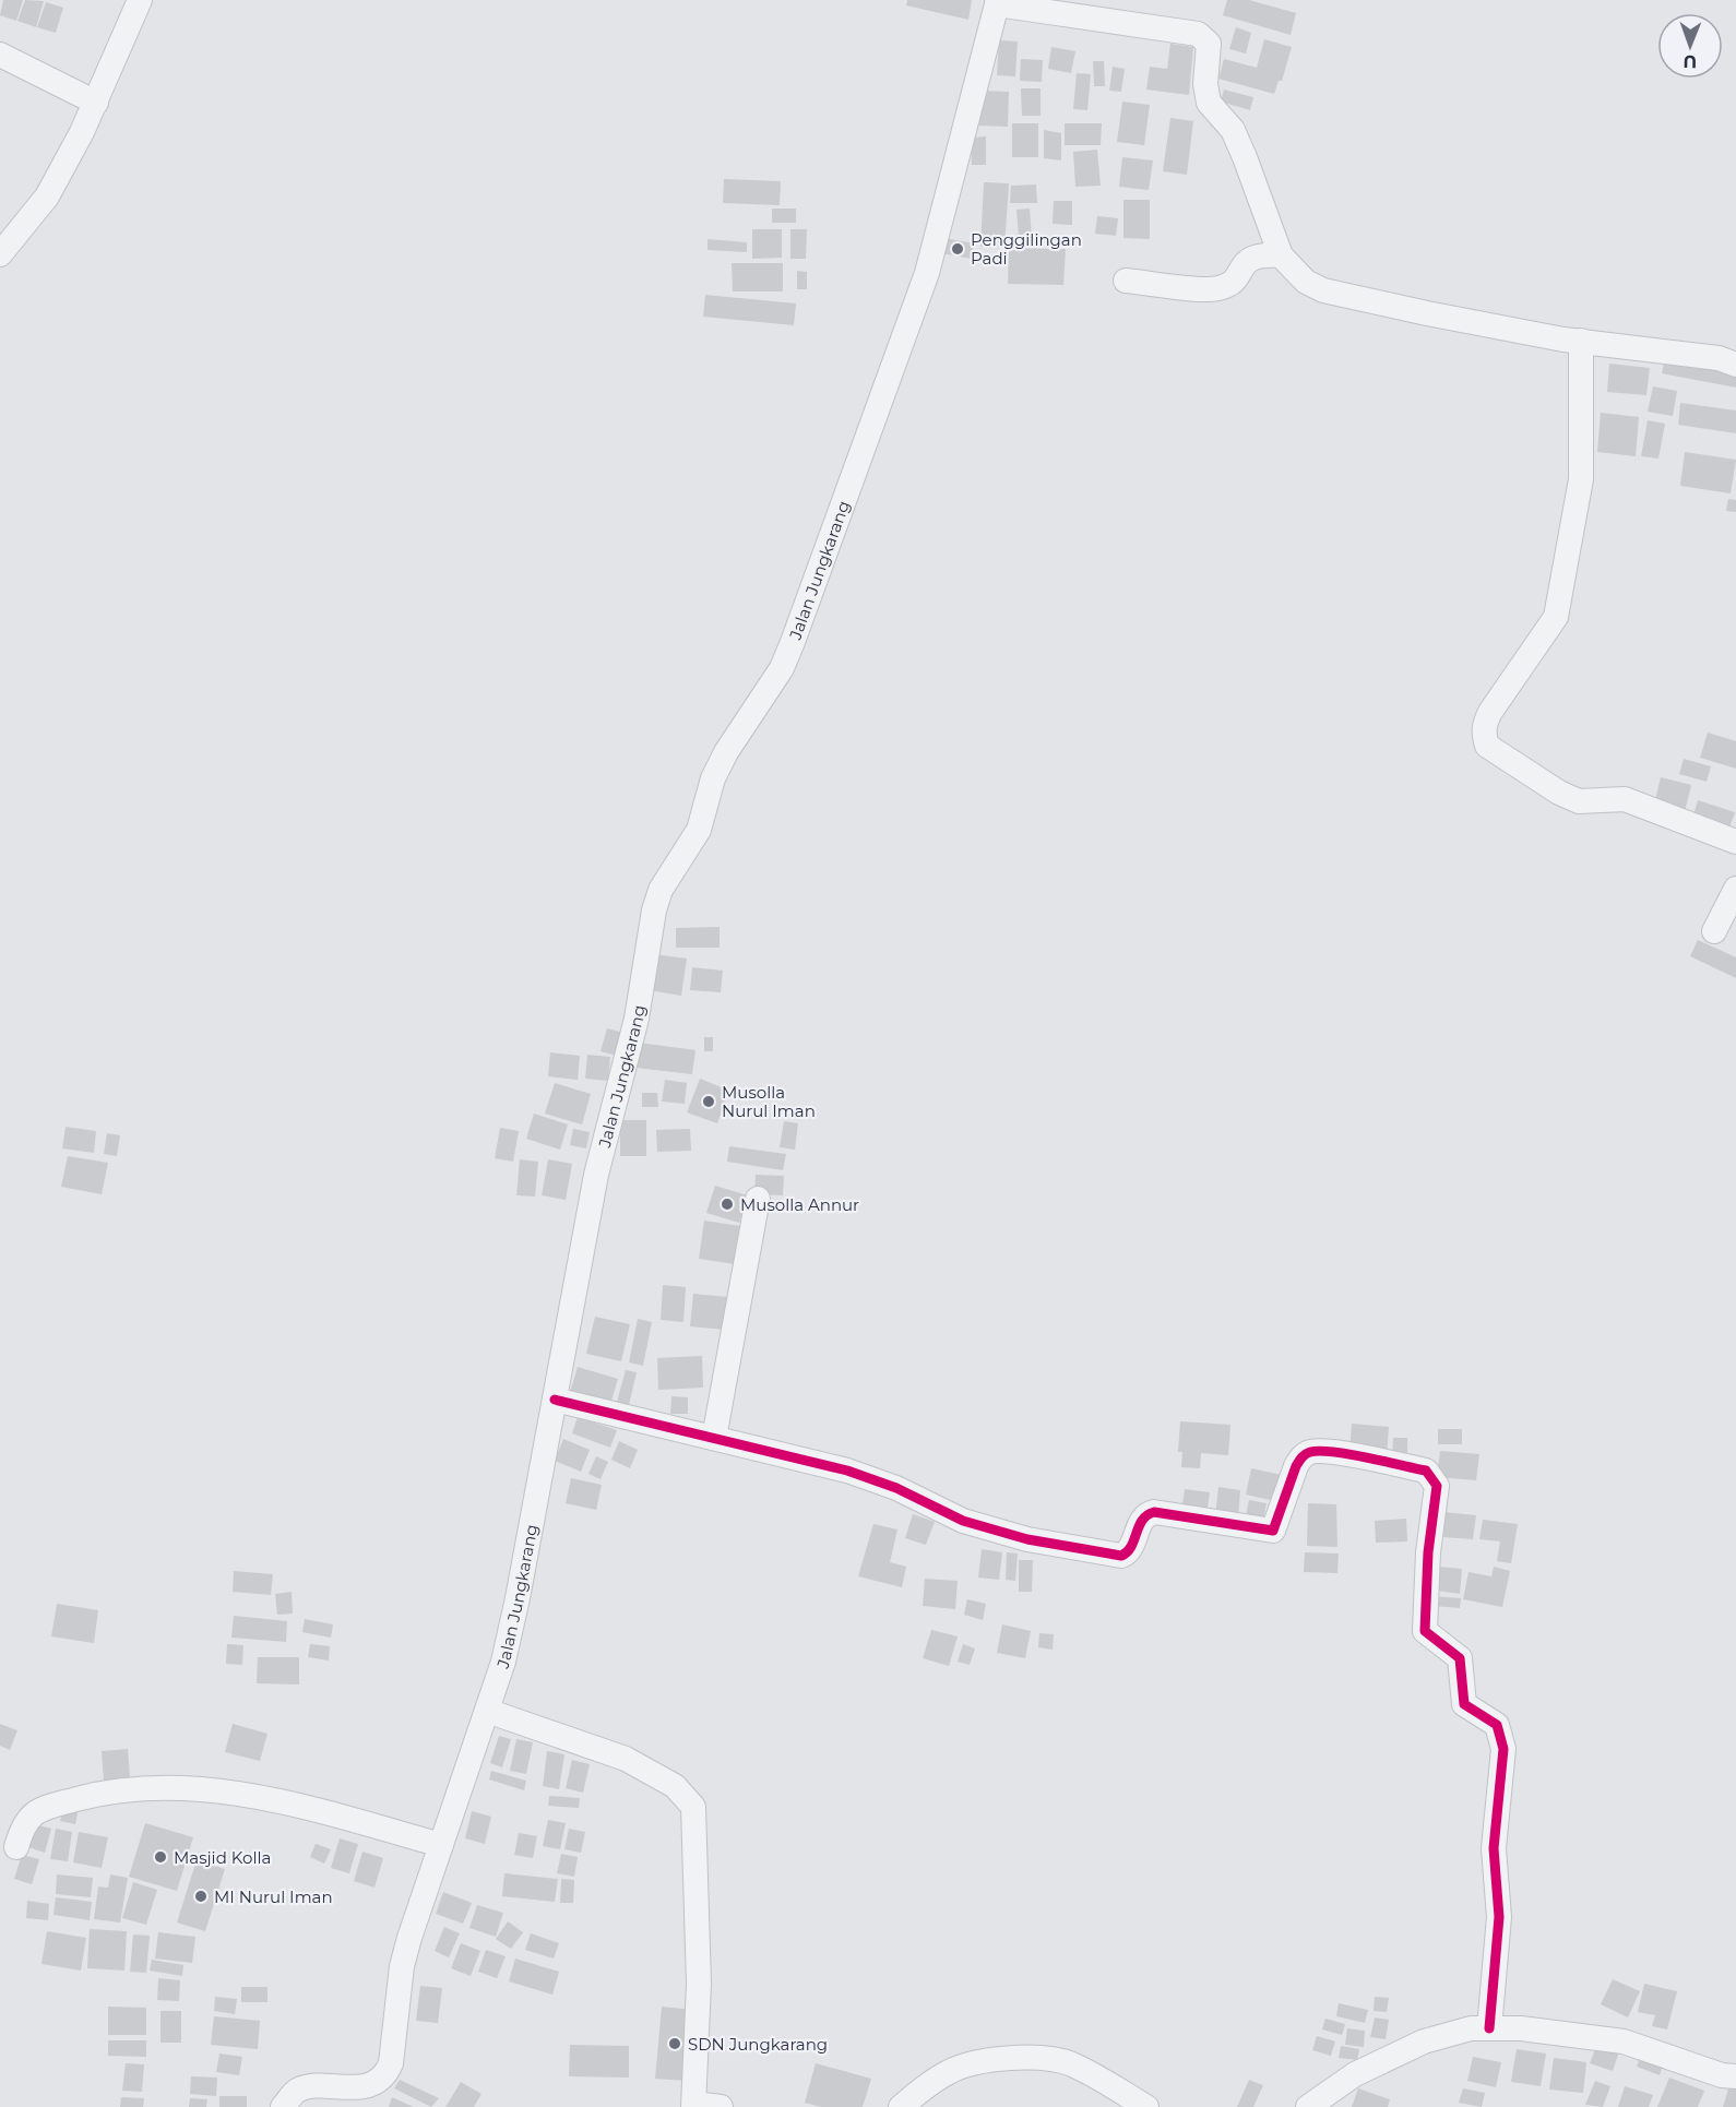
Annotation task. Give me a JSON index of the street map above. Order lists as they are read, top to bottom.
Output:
{
  "streets": {
    "street": ["Jalan Jungkarang"]
  },
  "places": [
    "Penggilingan Padi",
    "Musolla Nurul Iman",
    "Musolla Annur",
    "Masjid Kolla",
    "MI Nurul Iman",
    "SDN Jungkarang"
  ],
  "north": "bottom"
}
